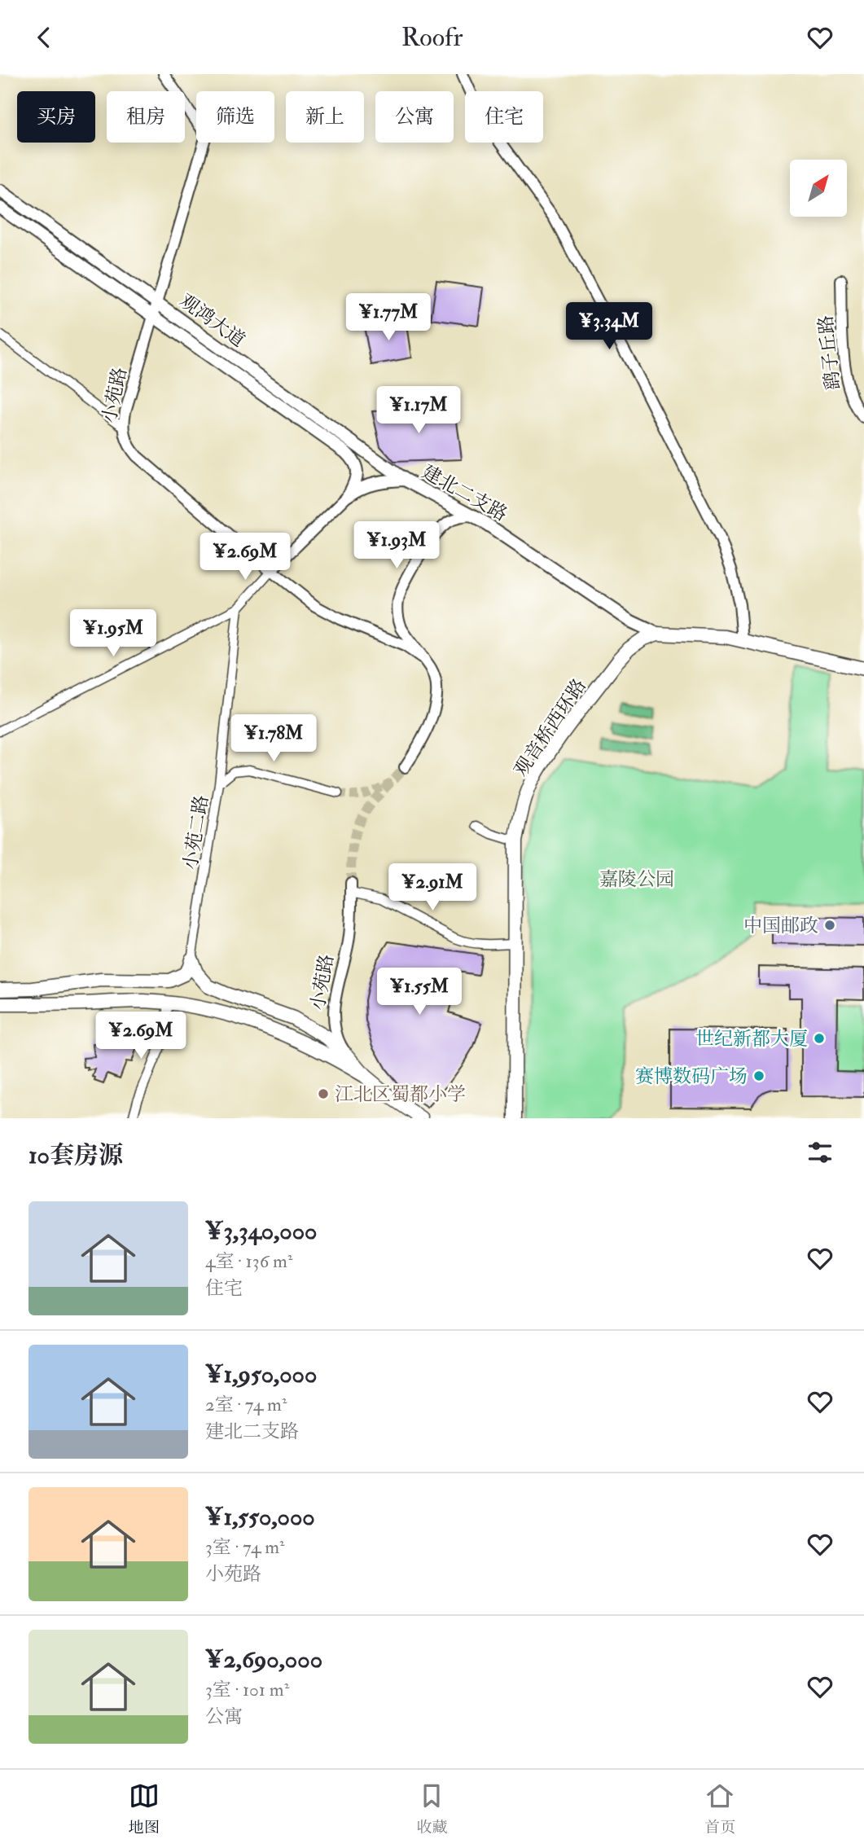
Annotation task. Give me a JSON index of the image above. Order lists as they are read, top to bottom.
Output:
{
  "streets": {
    "main road": [
      "观鸿大道",
      "小苑路",
      "建北二支路",
      "观音桥西环路"
    ],
    "street": ["鹞子丘路", "小苑二路"]
  },
  "crossings": [
    ["观鸿大道", "小苑路"],
    ["观鸿大道", "建北二支路"],
    ["小苑路", "建北二支路"],
    ["建北二支路", "观音桥西环路"],
    ["建北二支路", "小苑二路"]
  ],
  "parks": ["嘉陵公园"],
  "places": [
    "中国邮政",
    "世纪新都大厦",
    "赛博数码广场",
    "江北区蜀都小学"
  ],
  "north": "top right",
  "page": {
    "header": "Roofr",
    "chip": [
      "买房",
      "租房",
      "筛选",
      "新上",
      "公寓",
      "住宅"
    ],
    "price": [
      "¥1.77M",
      "¥3.34M",
      "¥1.17M",
      "¥1.93M",
      "¥2.69M",
      "¥1.95M",
      "¥1.78M",
      "¥2.91M",
      "¥1.55M",
      "¥2.69M"
    ],
    "heading": "10套房源",
    "list": [
      {
        "name": "¥3,340,000",
        "note": "4室 · 136 m² · 住宅"
      },
      {
        "name": "¥1,950,000",
        "note": "2室 · 74 m² · 建北二支路"
      },
      {
        "name": "¥1,550,000",
        "note": "3室 · 74 m² · 小苑路"
      },
      {
        "name": "¥2,690,000",
        "note": "3室 · 101 m² · 公寓"
      }
    ],
    "tabs": ["地图", "收藏", "首页"]
  }
}
